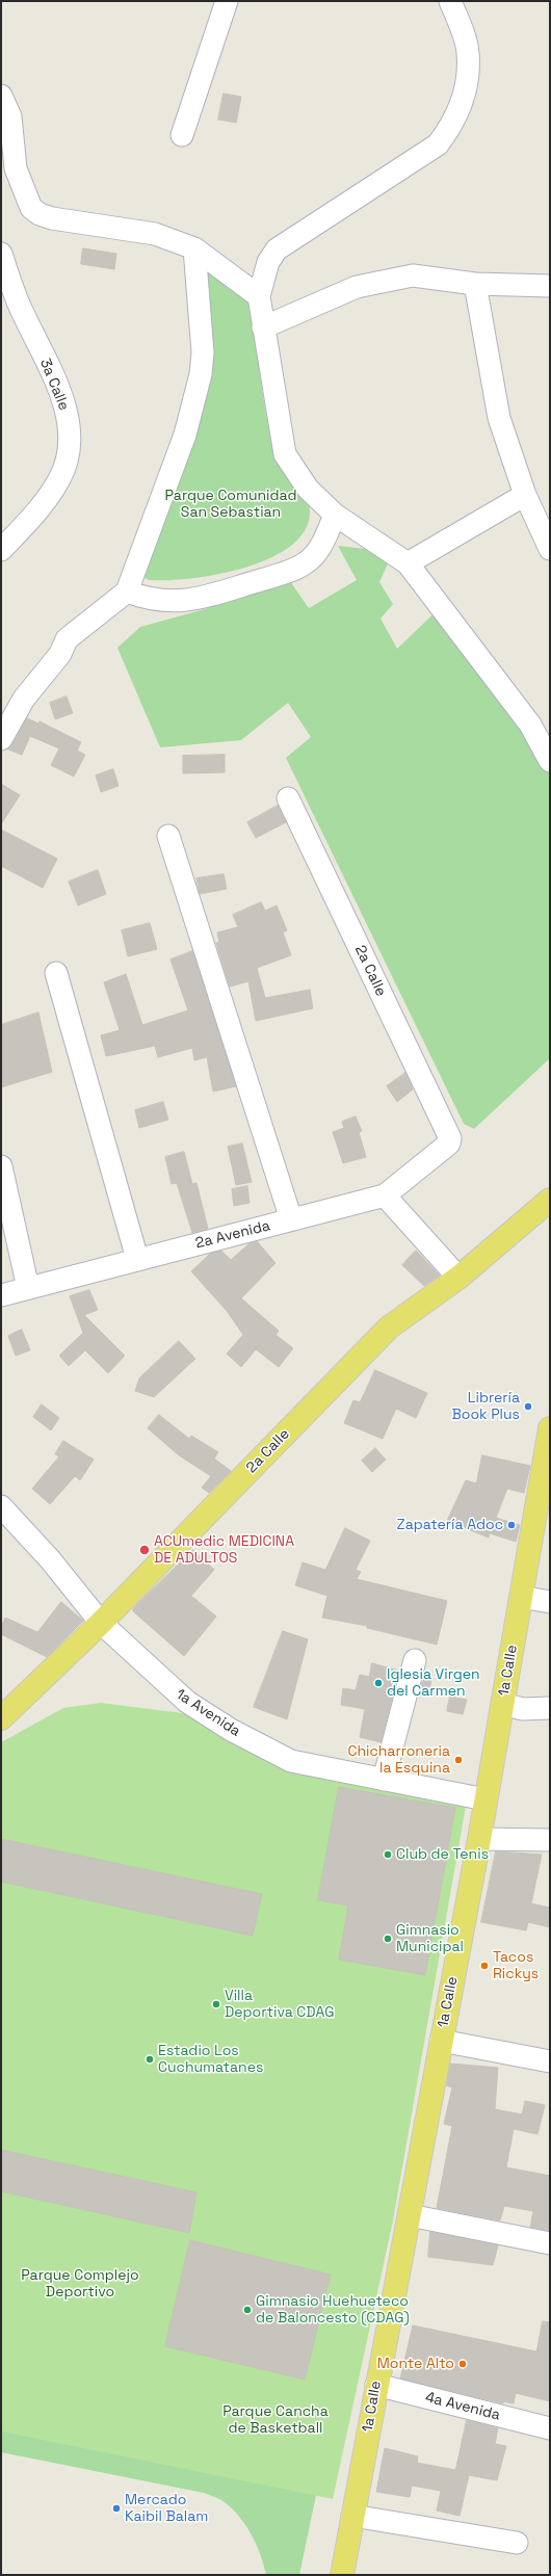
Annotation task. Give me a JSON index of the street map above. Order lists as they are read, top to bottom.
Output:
{
  "streets": {
    "main road": ["2a Calle", "1a Calle"],
    "street": [
      "3a Calle",
      "2a Avenida",
      "1a Avenida",
      "4a Avenida"
    ]
  },
  "crossings": [
    ["2a Calle", "2a Avenida"],
    ["2a Calle", "1a Avenida"],
    ["1a Calle", "1a Avenida"],
    ["1a Calle", "4a Avenida"]
  ],
  "parks": ["Parque Comunidad San Sebastian", "Parque Complejo Deportivo", "Parque Cancha de Basketball"],
  "places": [
    "Librería Book Plus",
    "Zapatería Adoc",
    "ACUmedic MEDICINA DE ADULTOS",
    "Iglesia Virgen del Carmen",
    "Chicharroneria la Esquina",
    "Club de Tenis",
    "Gimnasio Municipal",
    "Tacos Rickys",
    "Villa Deportiva CDAG",
    "Estadio Los Cuchumatanes",
    "Gimnasio Huehueteco de Baloncesto (CDAG)",
    "Monte Alto",
    "Mercado Kaibil Balam"
  ]
}
